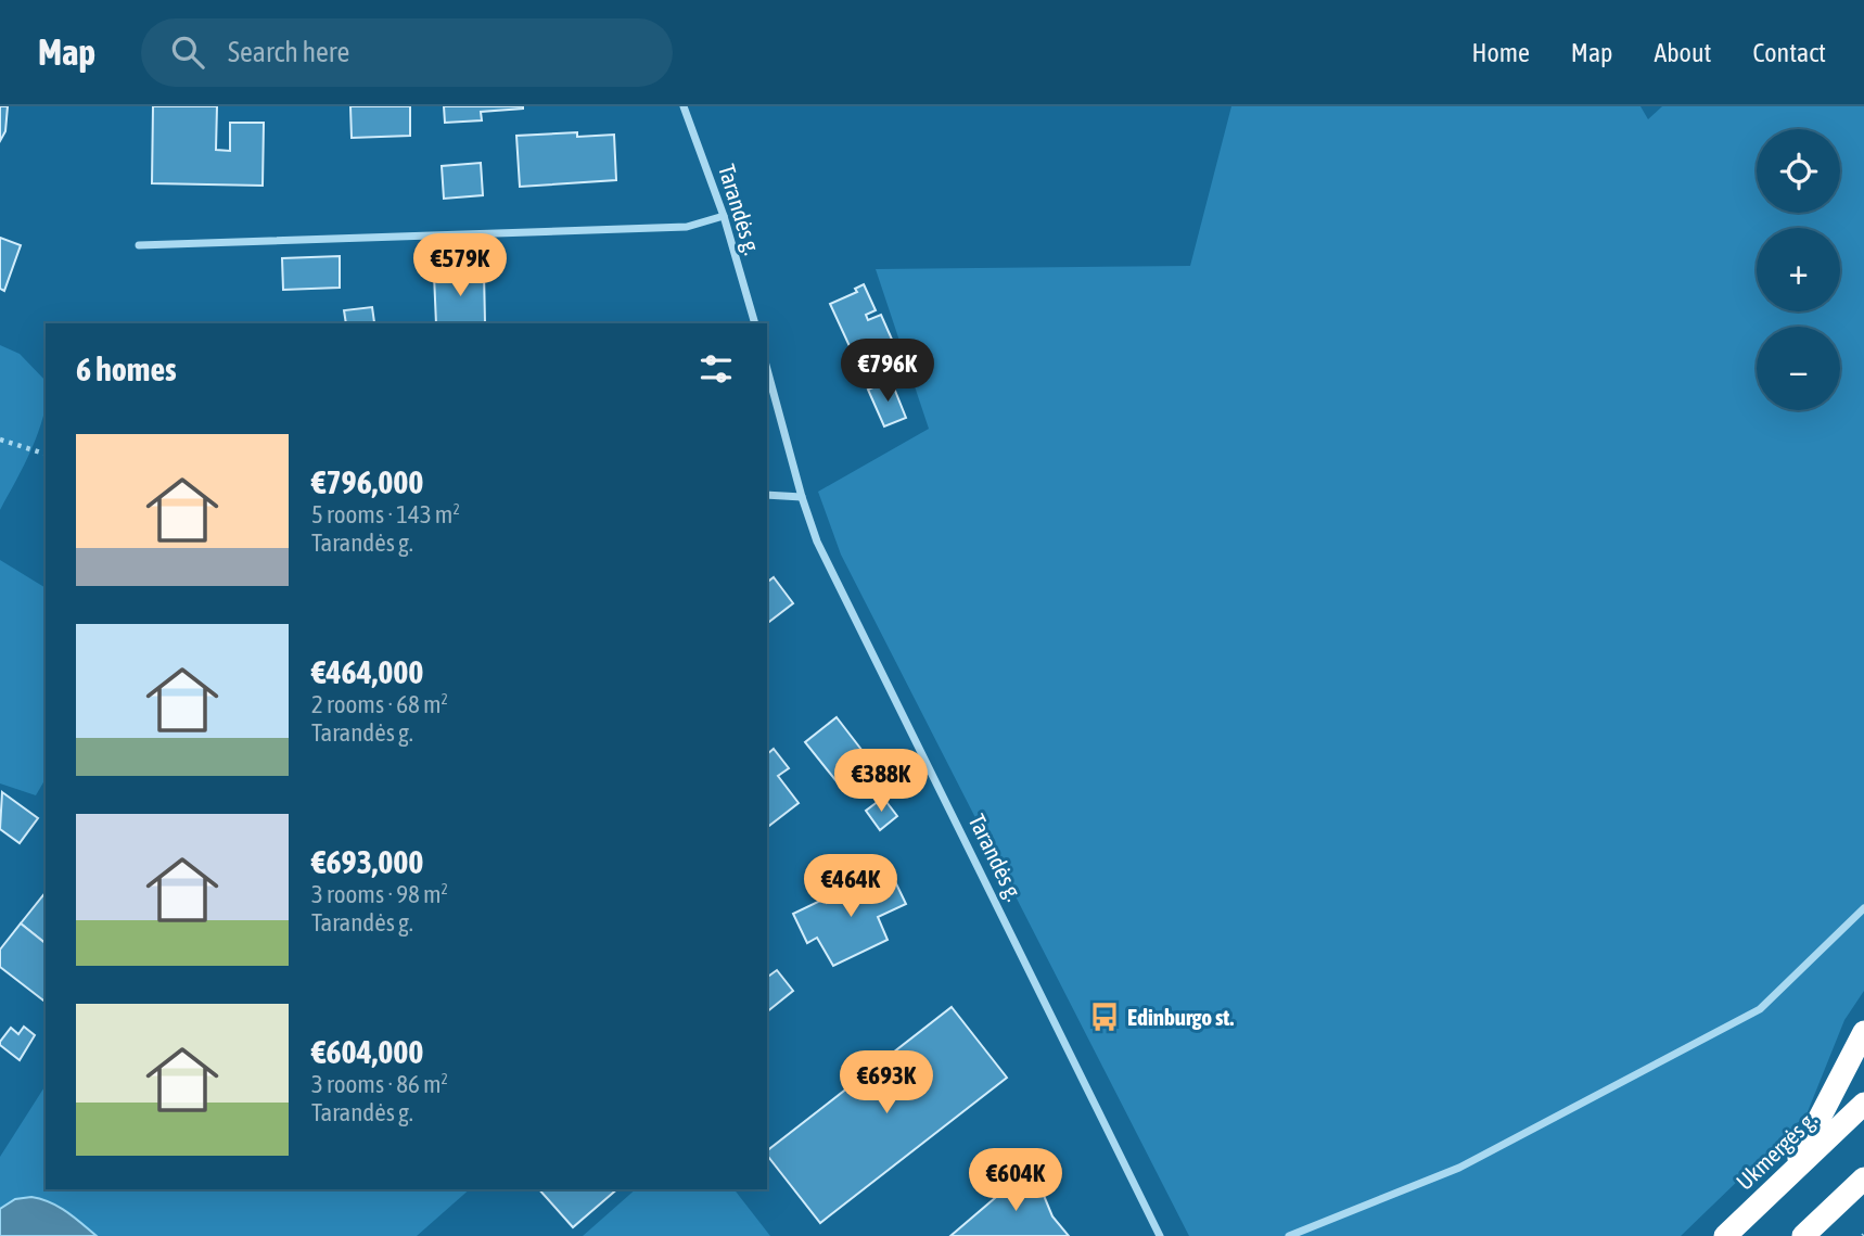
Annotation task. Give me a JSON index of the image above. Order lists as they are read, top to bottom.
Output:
{
  "streets": {
    "highway": ["Ukmergės g."],
    "street": ["Tarandės g."]
  },
  "places": {
    "bus stop": ["Edinburgo st."]
  },
  "page": {
    "header": "Map",
    "search": "Search here",
    "nav": [
      "Home",
      "Map",
      "About",
      "Contact"
    ],
    "map_buttons": ["+", "−"],
    "price": [
      "€579K",
      "€796K",
      "€388K",
      "€464K",
      "€693K",
      "€604K"
    ],
    "heading": "6 homes",
    "list": [
      {
        "name": "€796,000",
        "note": "5 rooms · 143 m² · Tarandės g."
      },
      {
        "name": "€464,000",
        "note": "2 rooms · 68 m² · Tarandės g."
      },
      {
        "name": "€693,000",
        "note": "3 rooms · 98 m² · Tarandės g."
      },
      {
        "name": "€604,000",
        "note": "3 rooms · 86 m² · Tarandės g."
      }
    ]
  }
}
